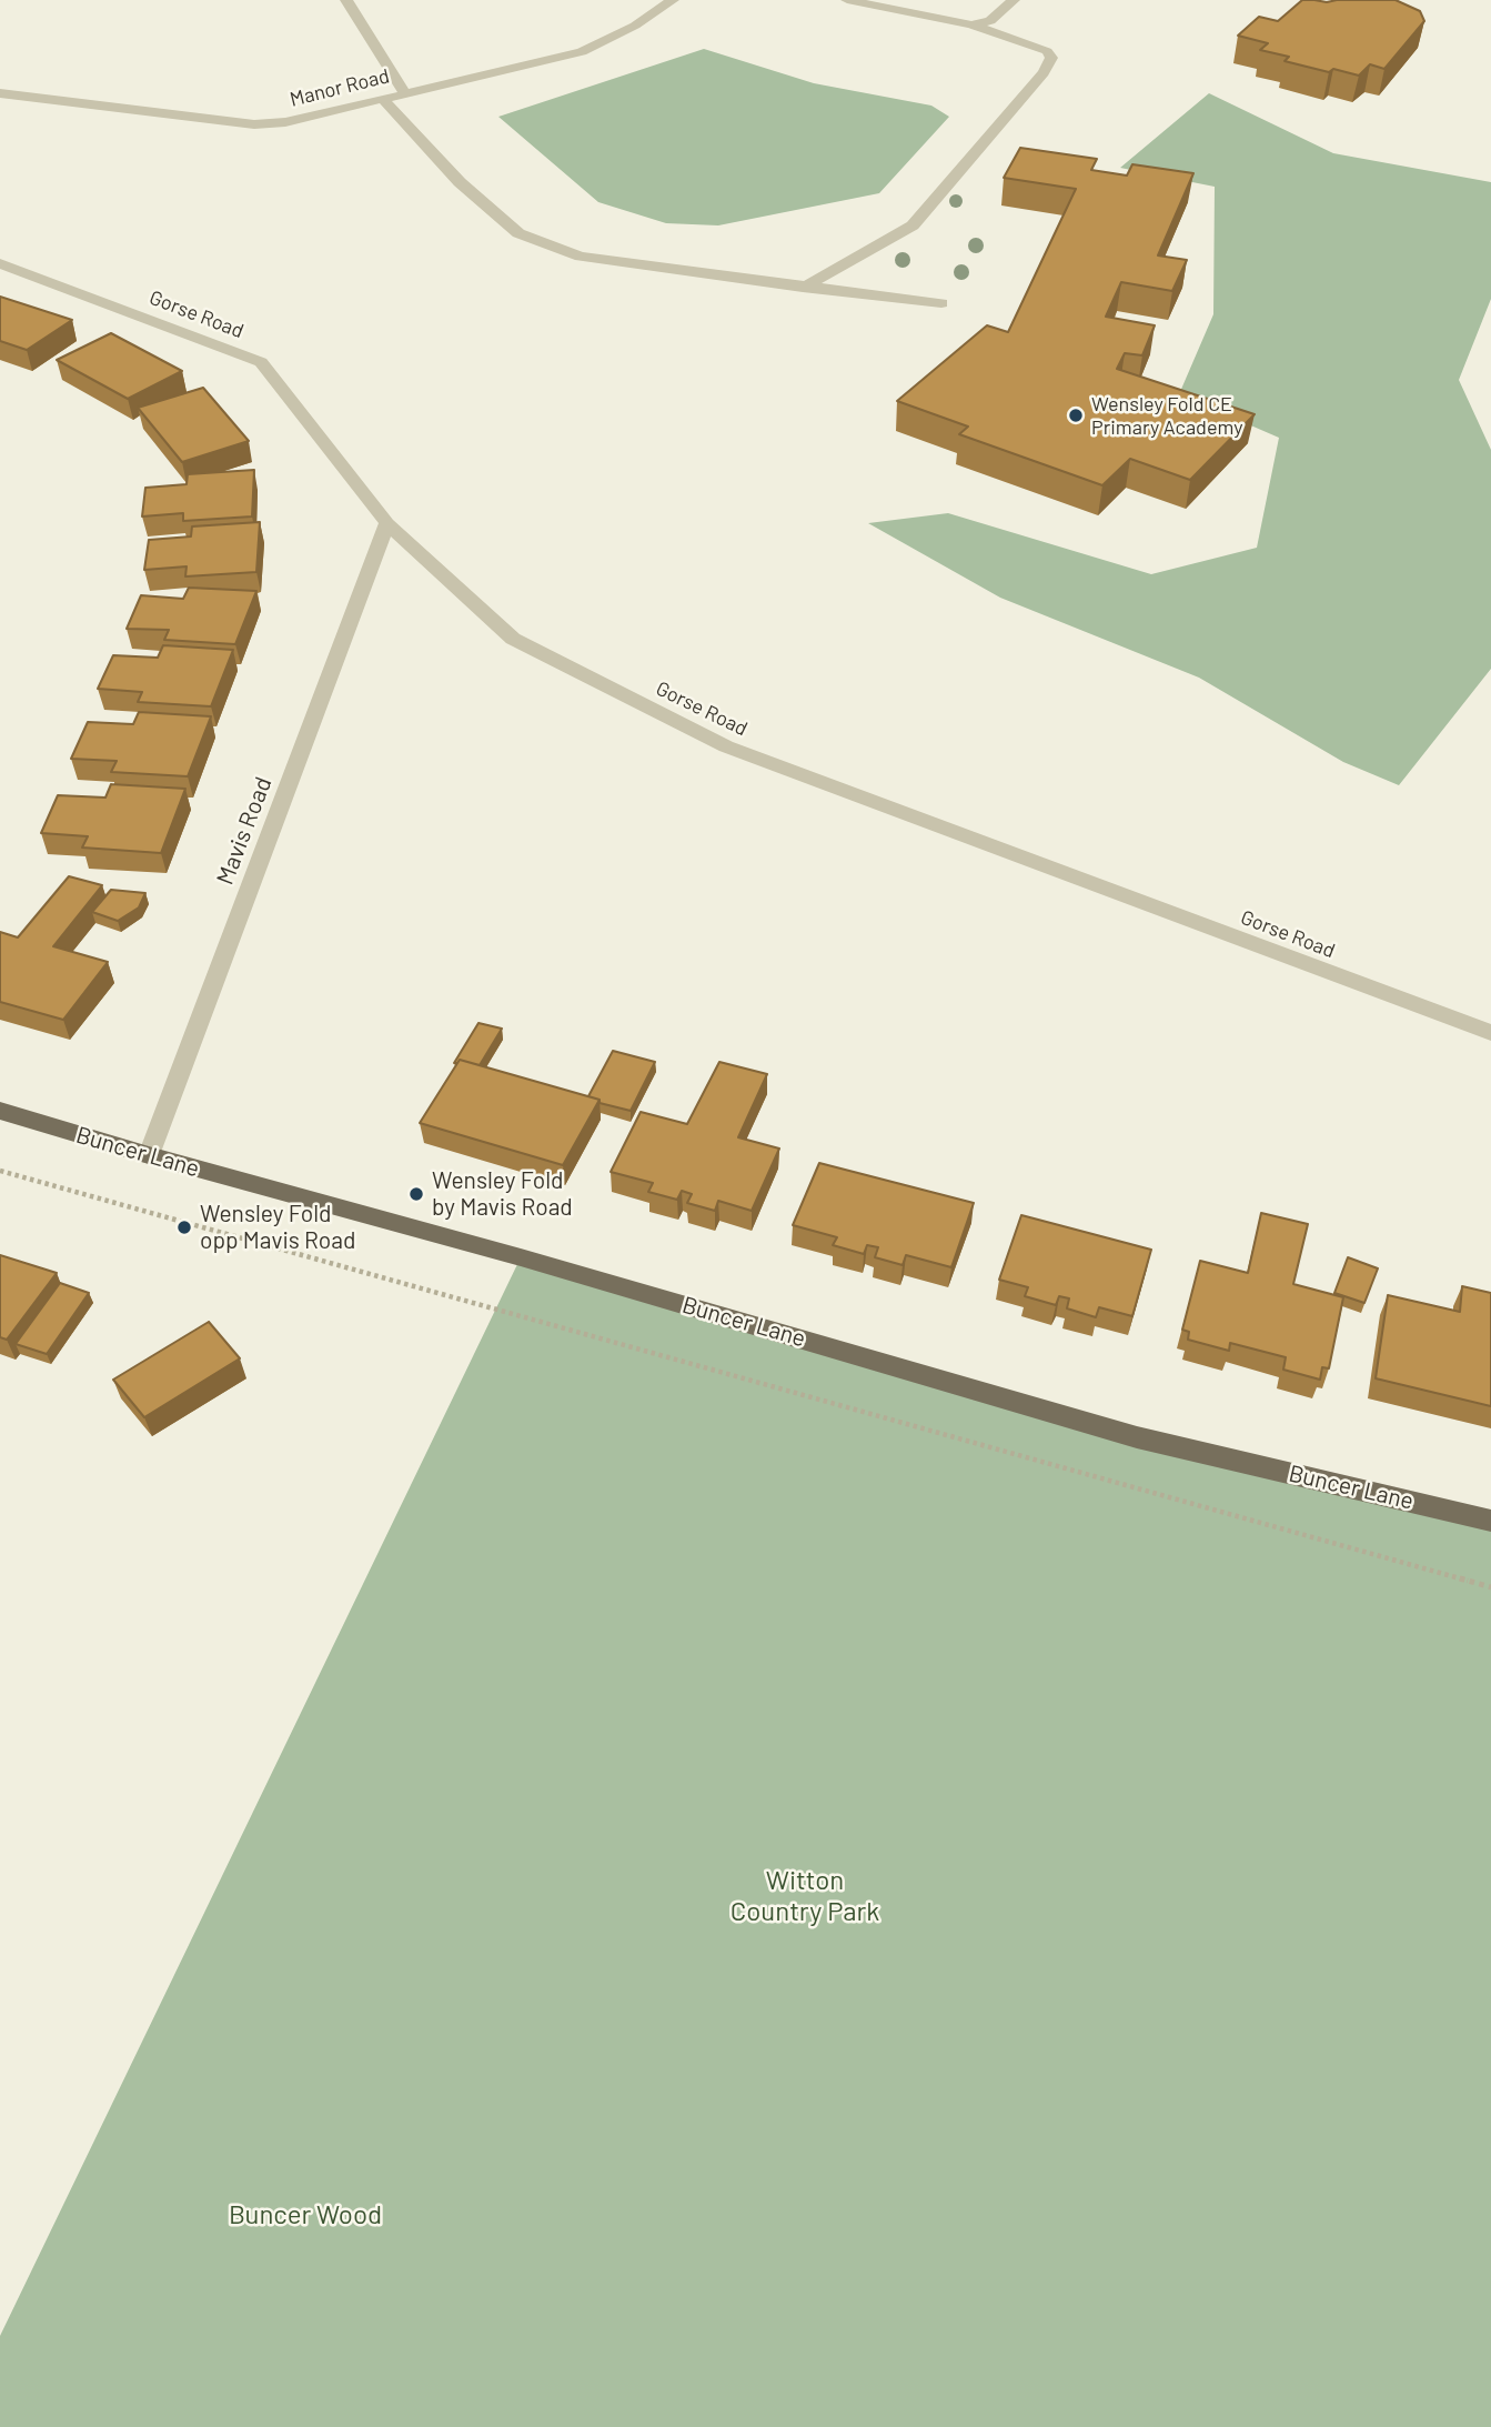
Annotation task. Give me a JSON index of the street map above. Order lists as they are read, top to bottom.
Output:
{
  "streets": {
    "main road": ["Buncer Lane"],
    "street": ["Manor Road", "Gorse Road", "Mavis Road"]
  },
  "crossings": [
    ["Gorse Road", "Mavis Road"],
    ["Mavis Road", "Buncer Lane"]
  ],
  "parks": ["Witton Country Park", "Buncer Wood"],
  "places": ["Wensley Fold CE Primary Academy", "Wensley Fold by Mavis Road", "Wensley Fold opp Mavis Road"]
}
